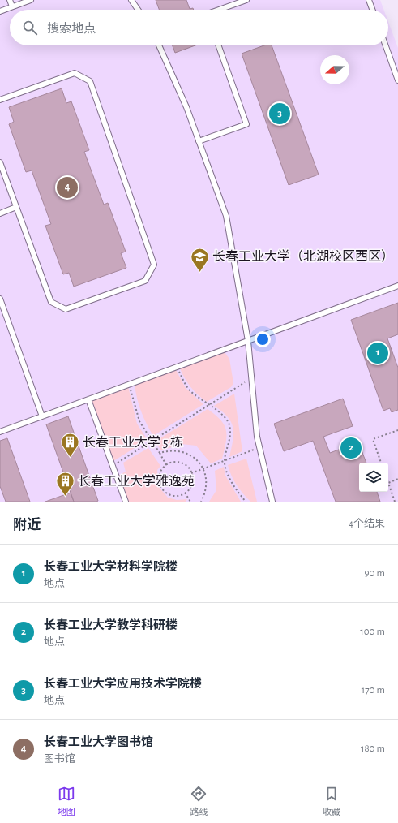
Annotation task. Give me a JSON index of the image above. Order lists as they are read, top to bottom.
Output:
{
  "places": {
    "school or university": ["长春工业大学（北湖校区西区）"],
    "building": ["长春工业大学 5 栋", "长春工业大学雅逸苑"]
  },
  "north": "left",
  "page": {
    "search": "搜索地点",
    "pins": [
      "3",
      "4",
      "1",
      "2"
    ],
    "heading": ["附近", "4个结果"],
    "list": [
      {
        "mark": "1",
        "name": "长春工业大学材料学院楼",
        "note": "地点",
        "value": "90 m"
      },
      {
        "mark": "2",
        "name": "长春工业大学教学科研楼",
        "note": "地点",
        "value": "100 m"
      },
      {
        "mark": "3",
        "name": "长春工业大学应用技术学院楼",
        "note": "地点",
        "value": "170 m"
      },
      {
        "mark": "4",
        "name": "长春工业大学图书馆",
        "note": "图书馆",
        "value": "180 m"
      }
    ],
    "nav": ["地图", "路线", "收藏"]
  }
}
